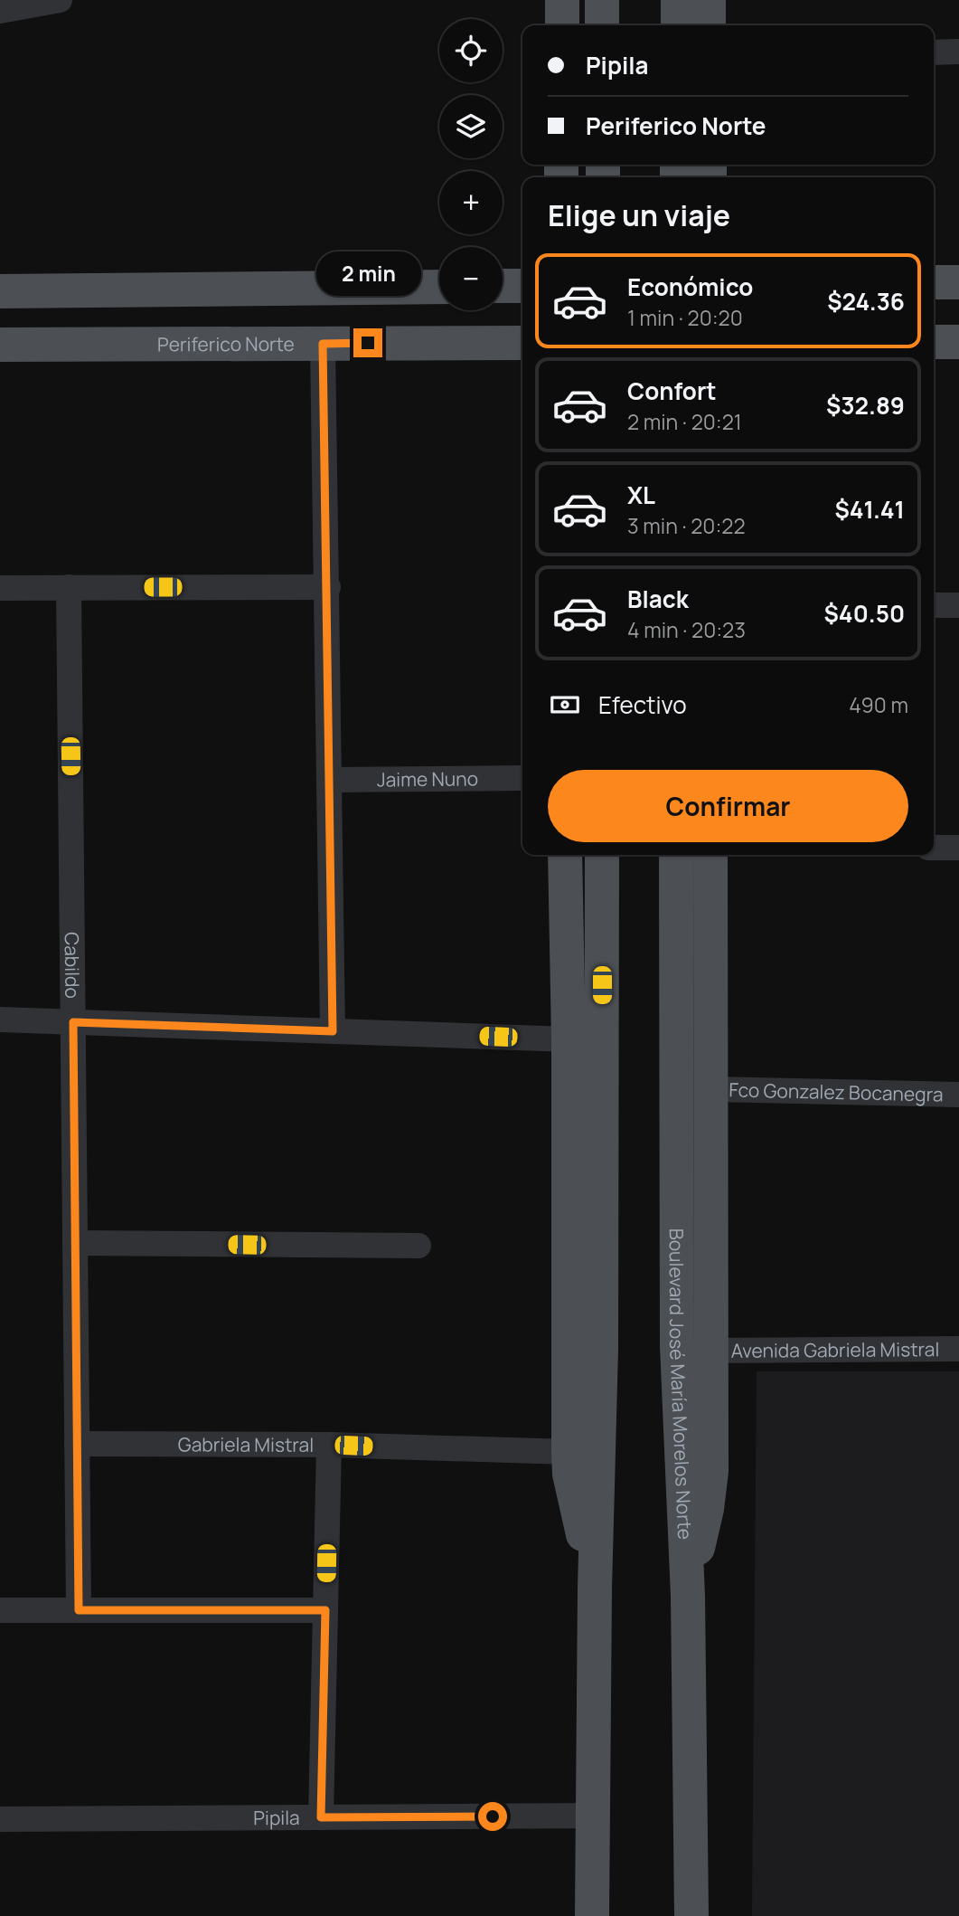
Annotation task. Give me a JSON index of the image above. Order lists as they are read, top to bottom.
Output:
{
  "streets": {
    "main road": ["Periferico Norte", "Boulevard José María Morelos Norte"],
    "street": [
      "Jaime Nuno",
      "Cabildo",
      "Fco Gonzalez Bocanegra",
      "Avenida Gabriela Mistral",
      "Gabriela Mistral",
      "Pipila"
    ]
  },
  "crossings": [
    ["Cabildo", "Gabriela Mistral"]
  ],
  "page": {
    "map_buttons": ["+", "−"],
    "banner": ["Pipila", "Periferico Norte"],
    "heading": "Elige un viaje",
    "bubble": "2 min",
    "list": [
      {
        "name": "Económico",
        "note": "1 min · 20:20",
        "value": "$24.36"
      },
      {
        "name": "Confort",
        "note": "2 min · 20:21",
        "value": "$32.89"
      },
      {
        "name": "XL",
        "note": "3 min · 20:22",
        "value": "$41.41"
      },
      {
        "name": "Black",
        "note": "4 min · 20:23",
        "value": "$40.50"
      }
    ],
    "pay": ["Efectivo", "490 m"],
    "buttons": "Confirmar"
  }
}
